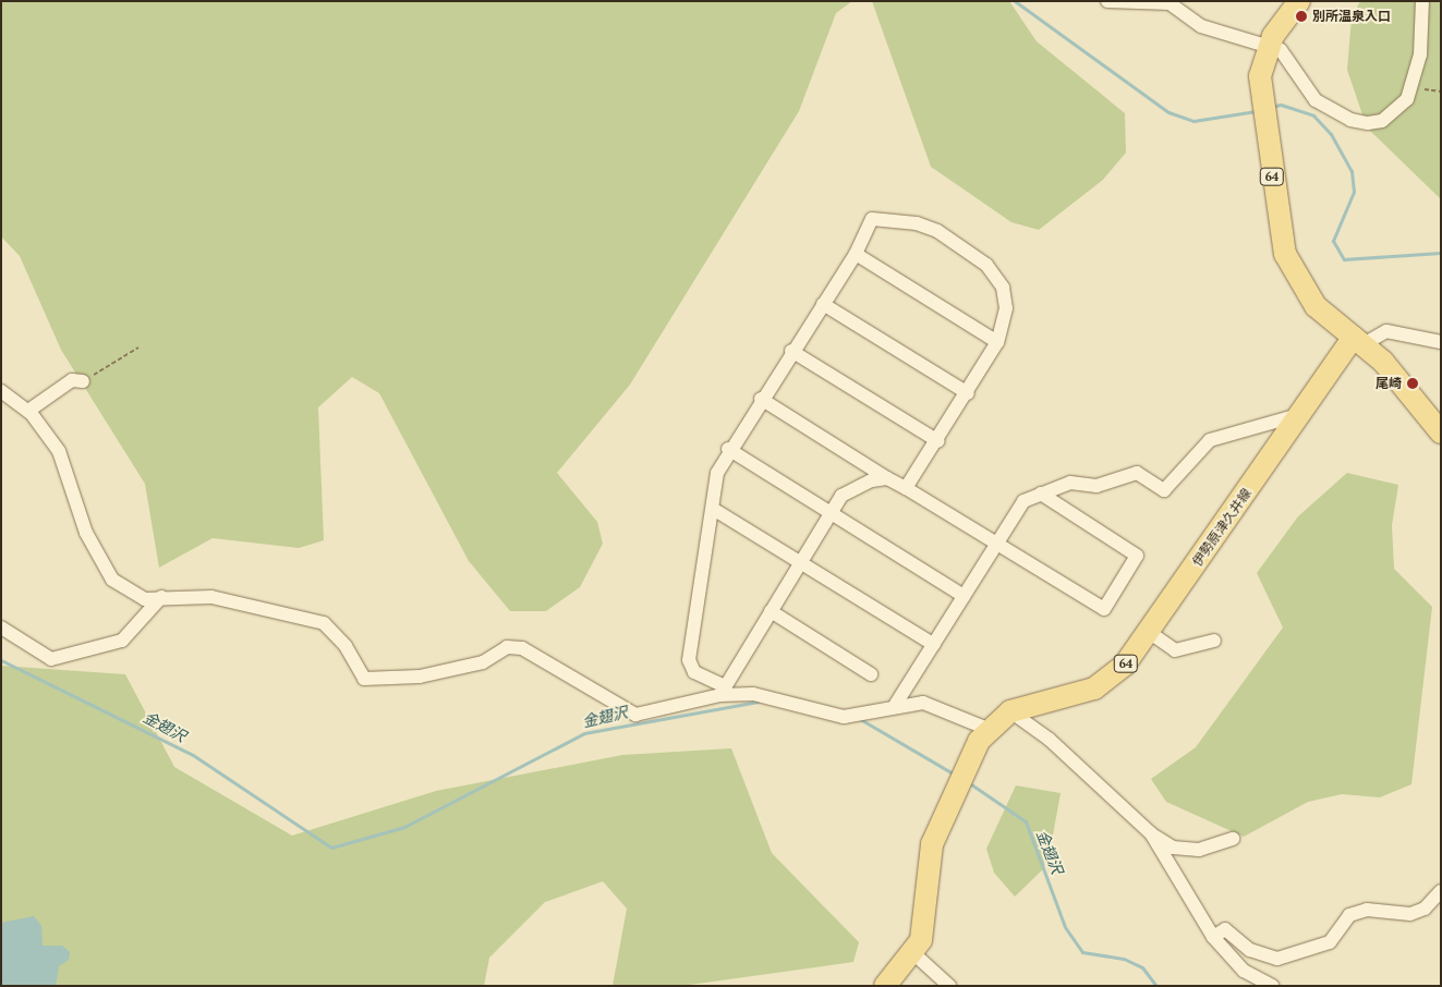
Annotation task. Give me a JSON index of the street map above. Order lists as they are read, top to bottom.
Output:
{
  "streets": {
    "main road": ["64", "伊勢原津久井線"]
  },
  "crossings": [
    ["64", "伊勢原津久井線"]
  ],
  "water": ["金翅沢"],
  "places": ["別所温泉入口", "尾崎"]
}
